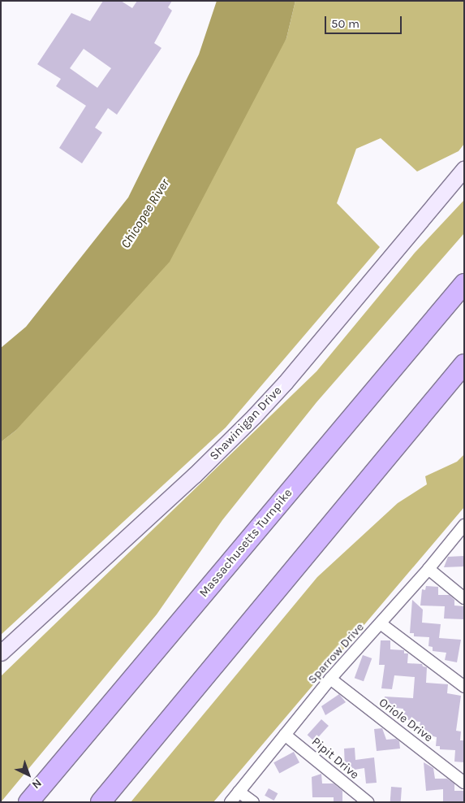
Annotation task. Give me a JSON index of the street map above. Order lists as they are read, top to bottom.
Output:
{
  "streets": {
    "highway": ["Massachusetts Turnpike"],
    "main road": ["Shawinigan Drive"],
    "street": ["Sparrow Drive", "Oriole Drive", "Pipit Drive"]
  },
  "crossings": [
    ["Sparrow Drive", "Oriole Drive"],
    ["Sparrow Drive", "Pipit Drive"]
  ],
  "water": ["Chicopee River"],
  "scale_bar": "50 m",
  "north": "bottom right"
}
